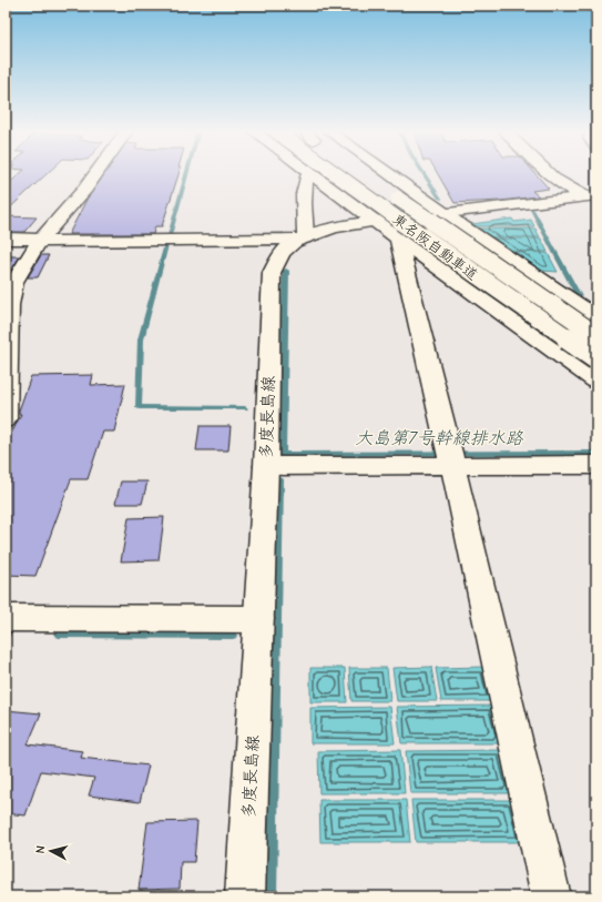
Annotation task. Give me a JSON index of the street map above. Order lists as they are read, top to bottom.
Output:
{
  "streets": {
    "main road": ["東名阪自動車道", "多度長島線"]
  },
  "water": ["大島第7号幹線排水路"],
  "north": "left"
}
